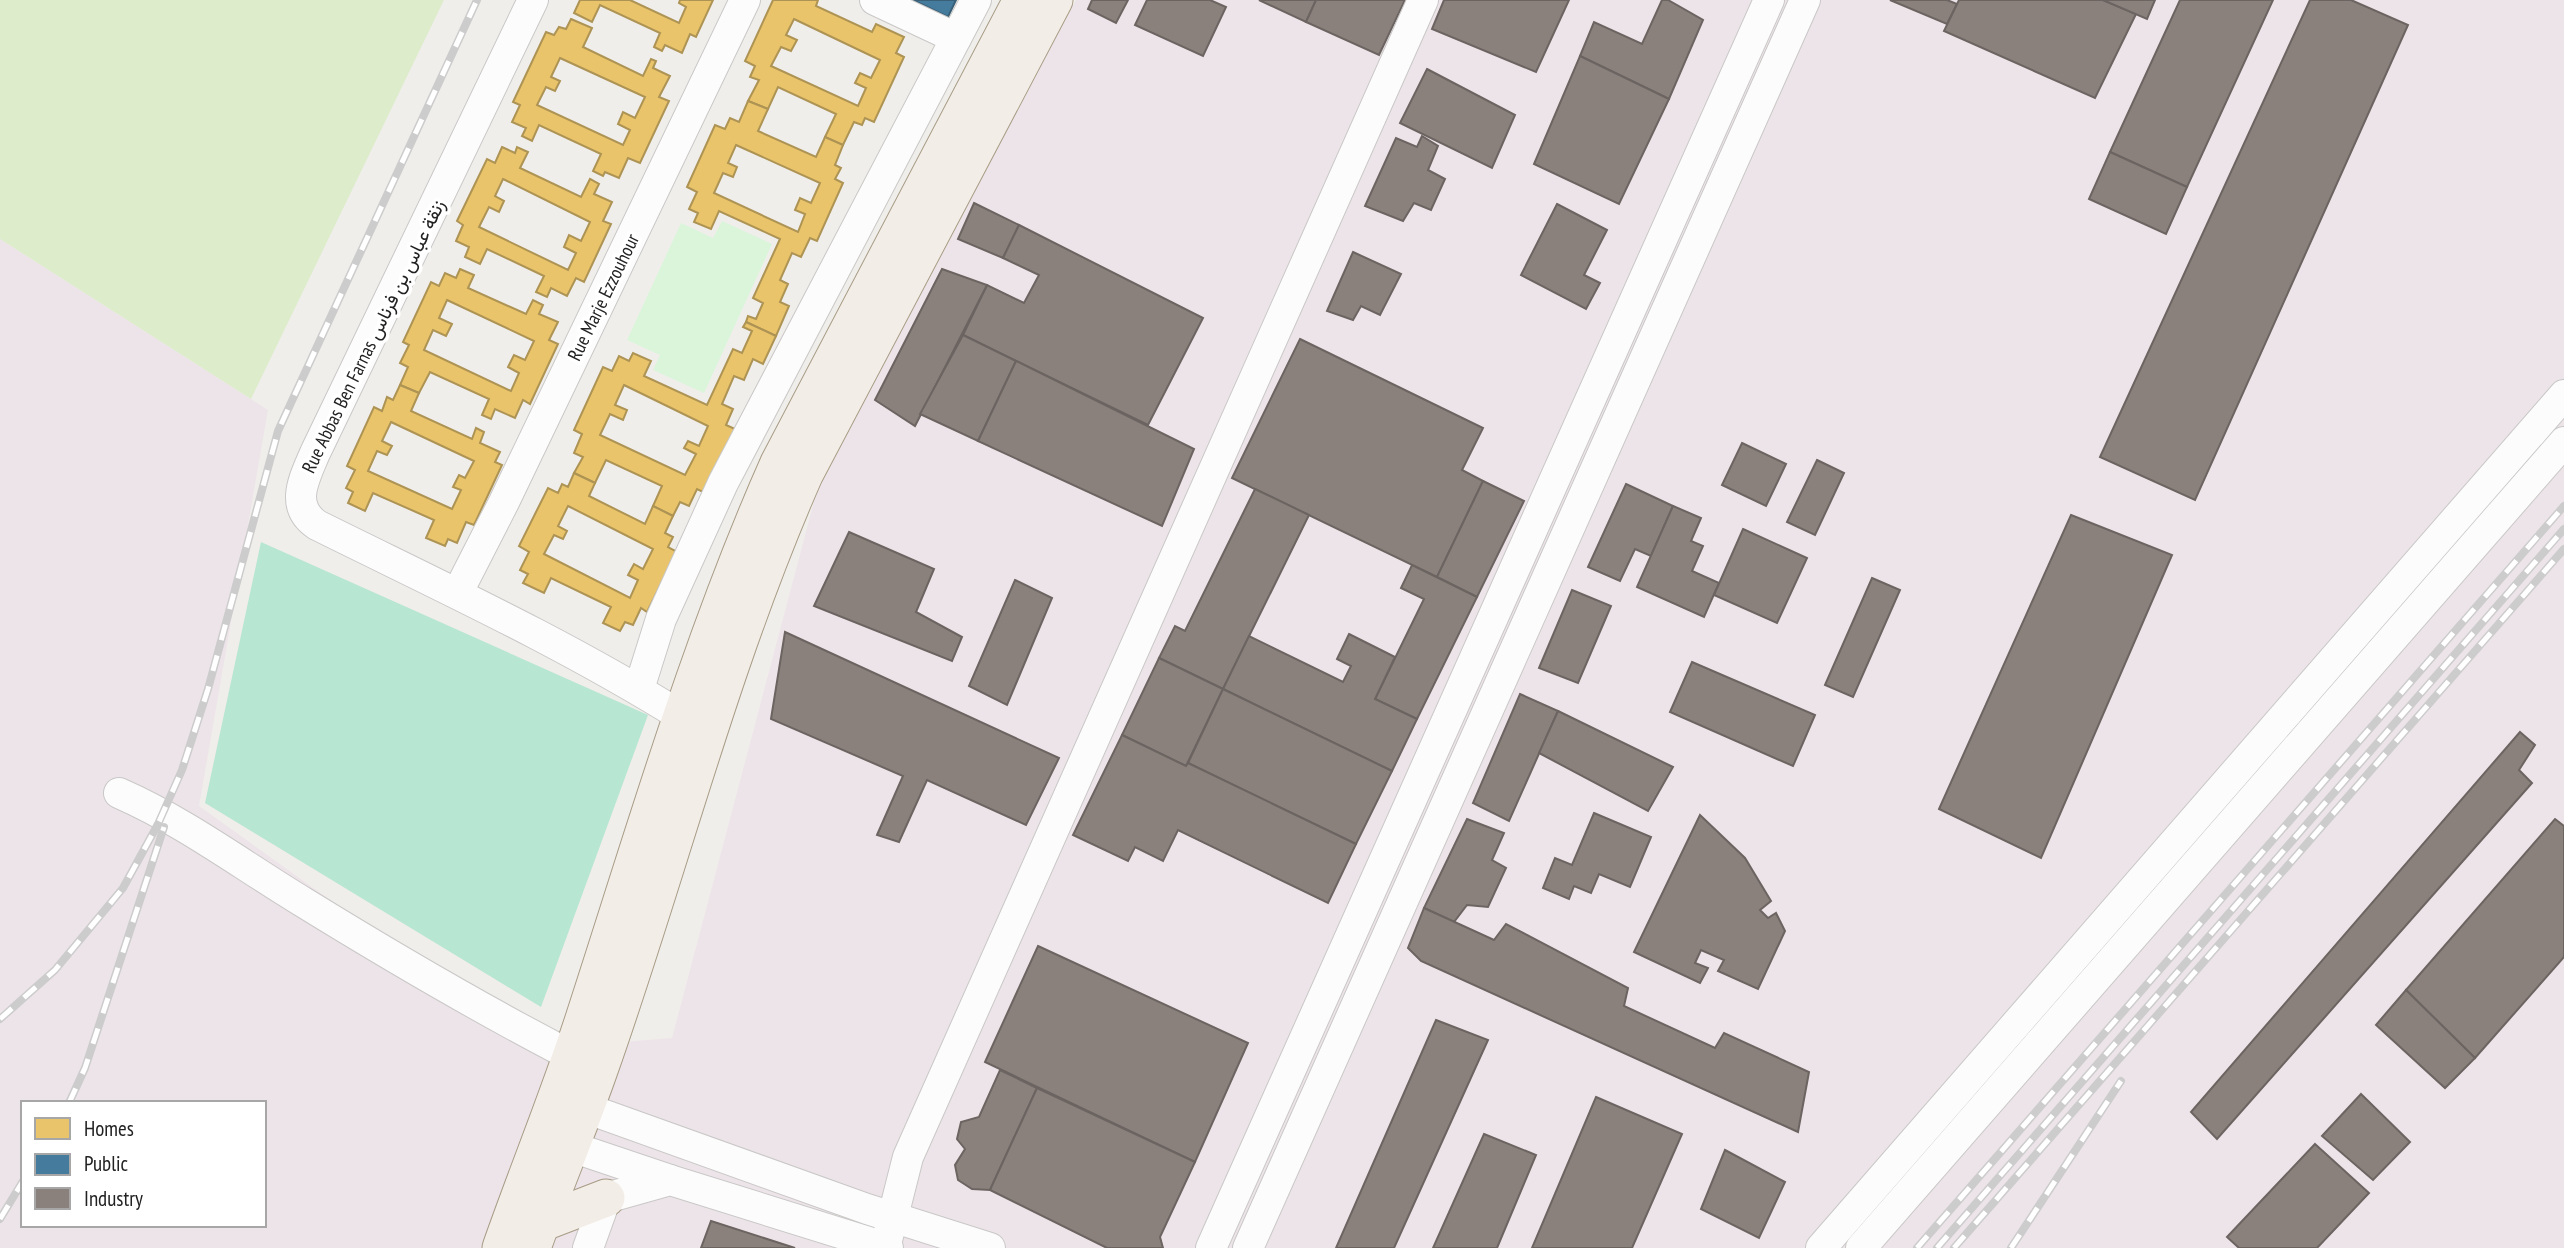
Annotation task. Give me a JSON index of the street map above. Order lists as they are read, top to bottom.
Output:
{
  "streets": {
    "street": ["Rue Marje Ezzouhour", "Rue Abbas Ben Farnas زنقة عباس بن فرناس"]
  },
  "crossings": [
    ["Rue Marje Ezzouhour", "Rue Abbas Ben Farnas زنقة عباس بن فرناس"]
  ],
  "legend": ["Homes", "Public", "Industry"]
}
